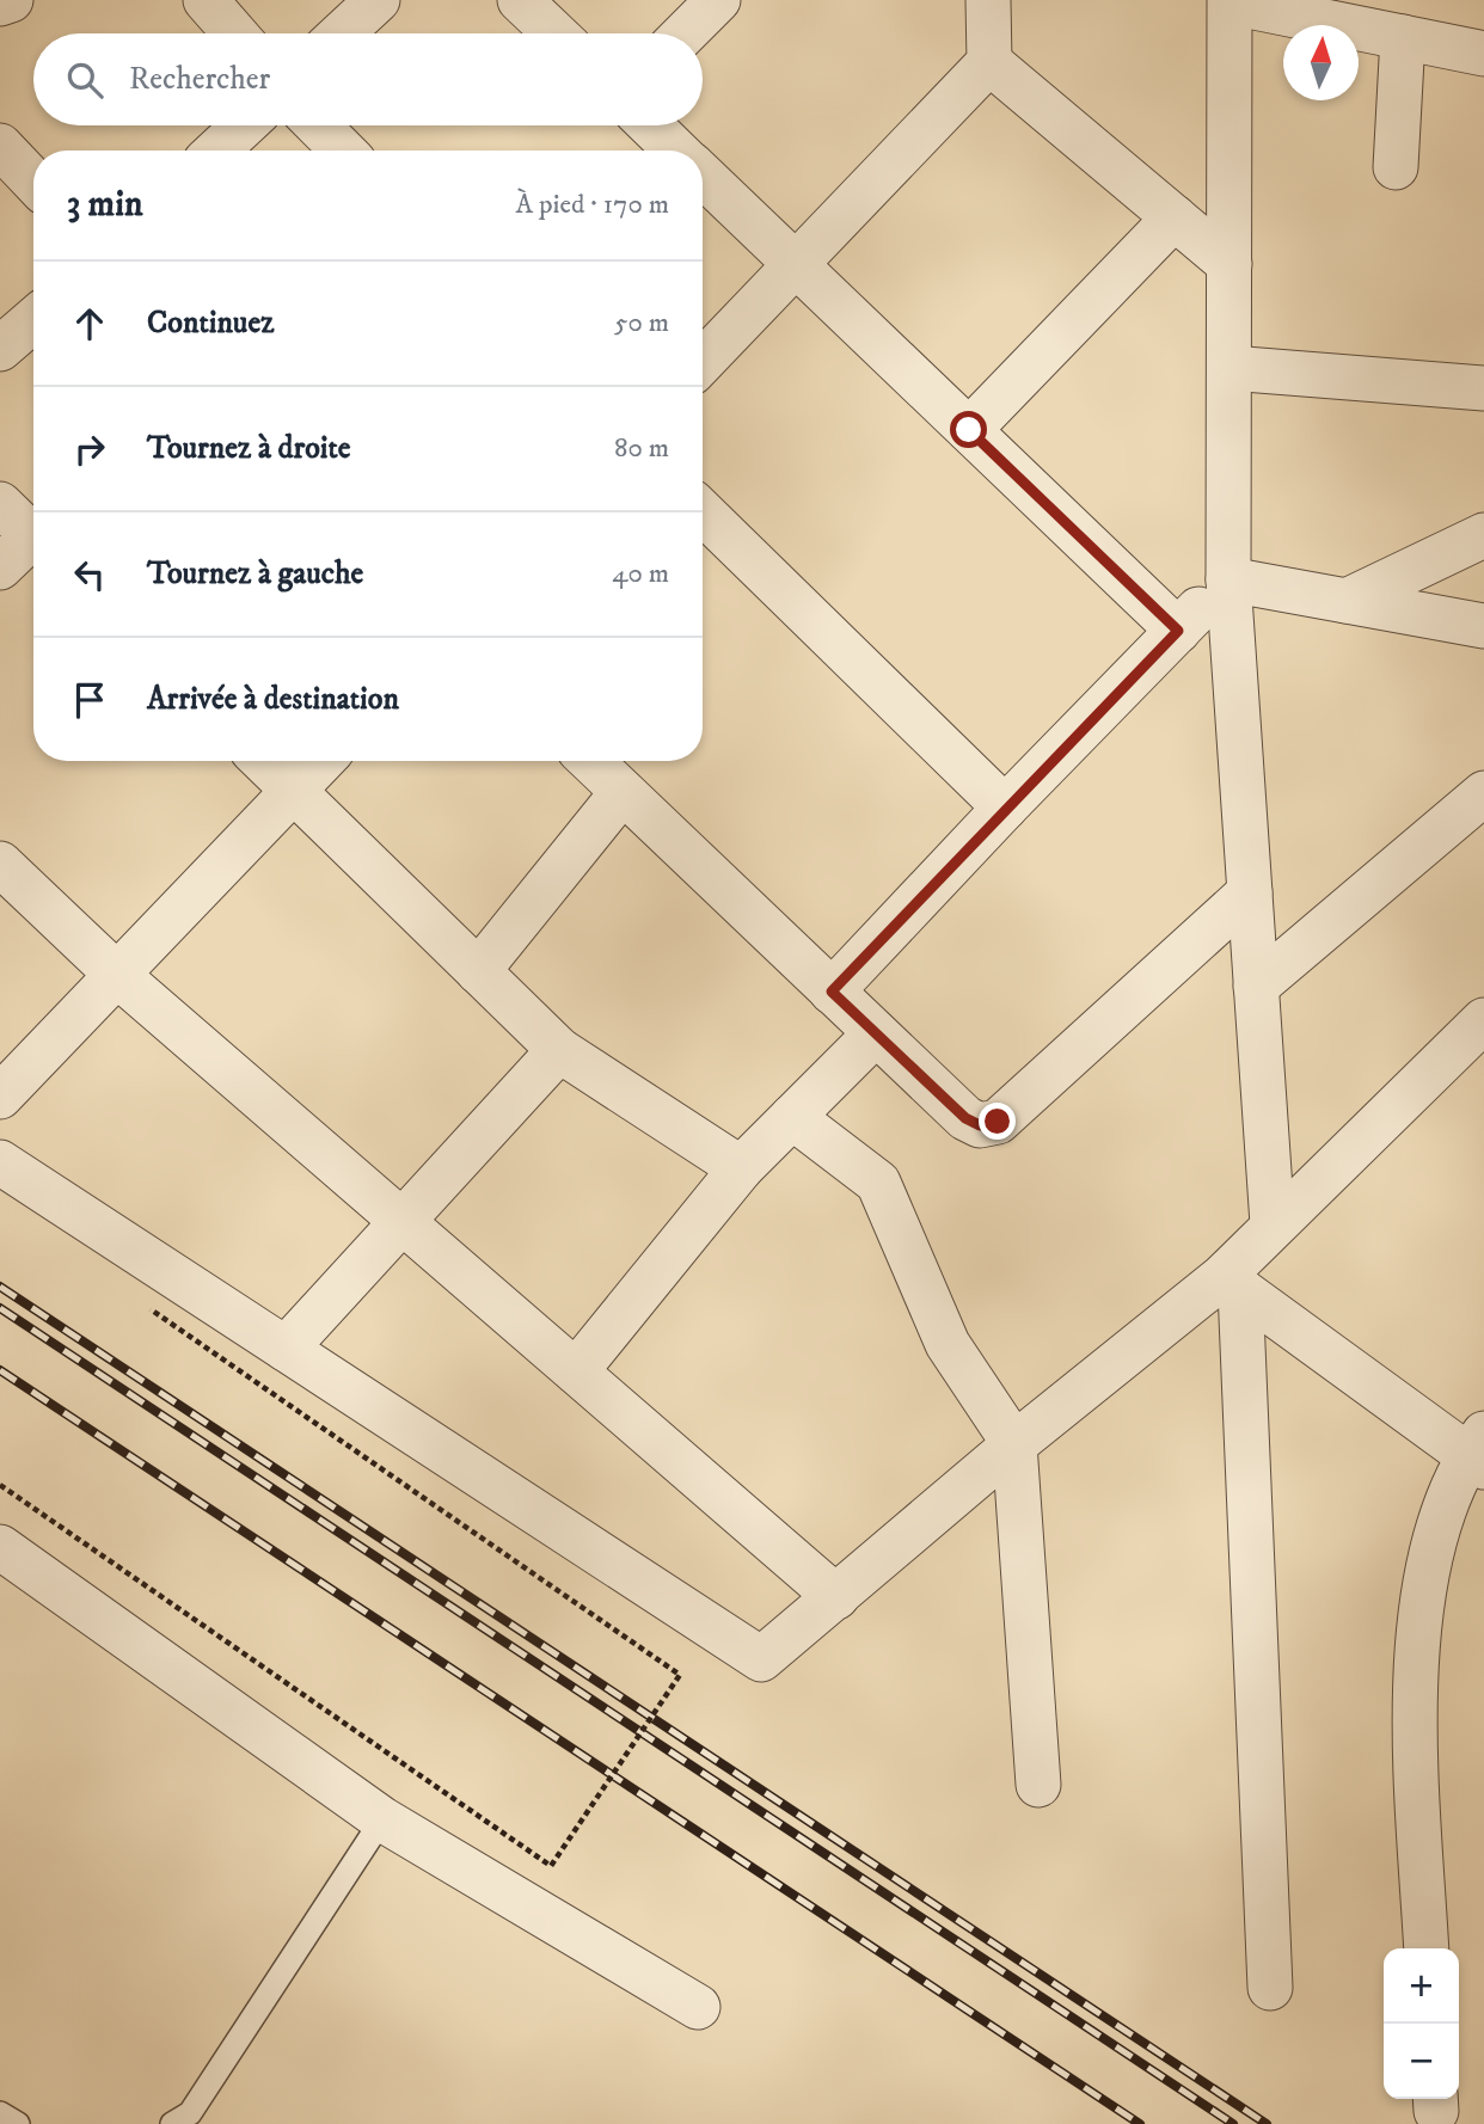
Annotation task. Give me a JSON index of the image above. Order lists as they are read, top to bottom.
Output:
{
  "north": "top",
  "page": {
    "search": "Rechercher",
    "heading": ["3 min", "À pied · 170 m"],
    "list": [
      ["Continuez", "50 m"],
      ["Tournez à droite", "80 m"],
      ["Tournez à gauche", "40 m"],
      "Arrivée à destination"
    ],
    "map_buttons": ["+", "−"]
  }
}
